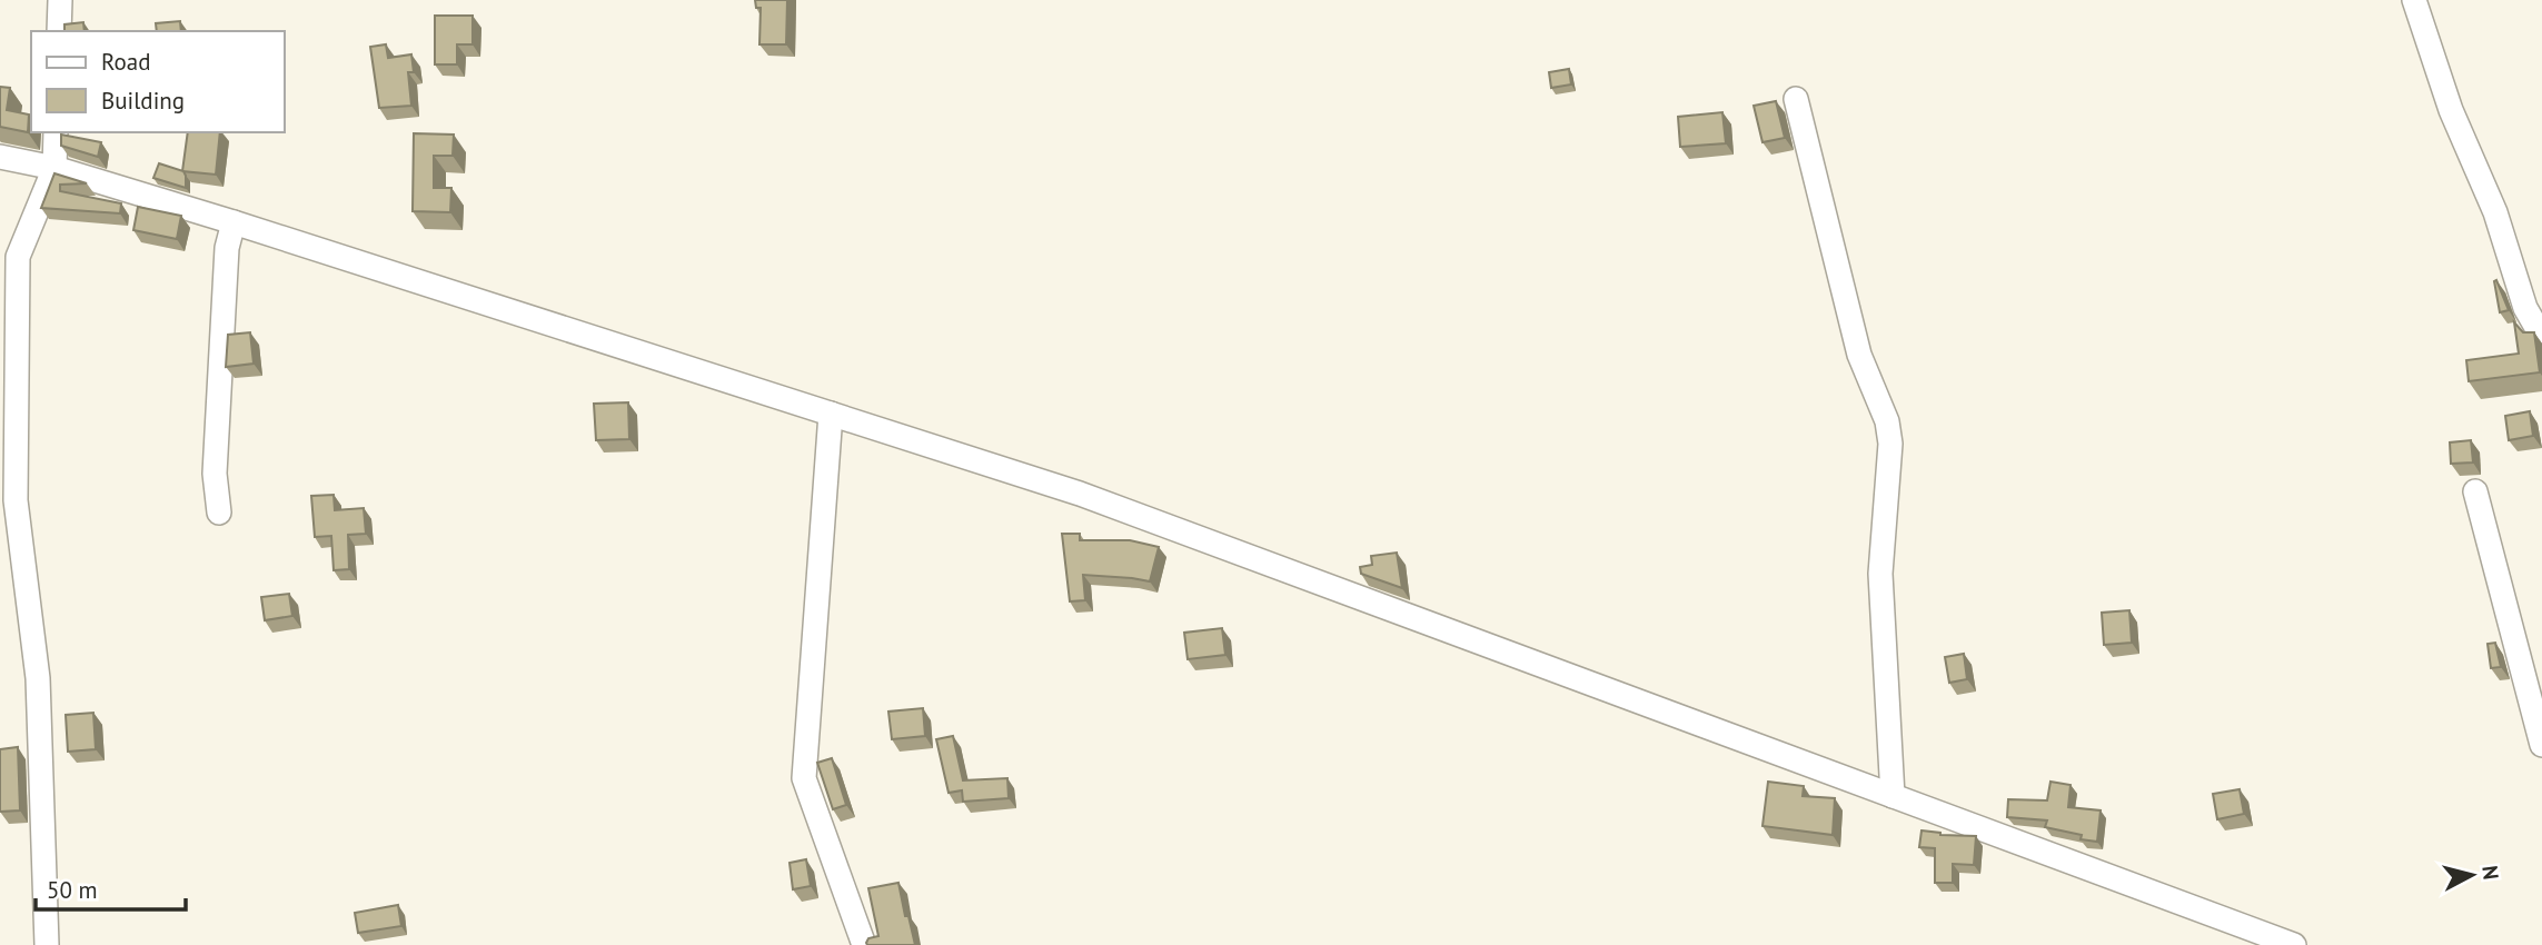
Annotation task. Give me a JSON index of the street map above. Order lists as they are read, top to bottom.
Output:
{
  "legend": ["Road", "Building"],
  "scale_bar": "50 m",
  "north": "right"
}
